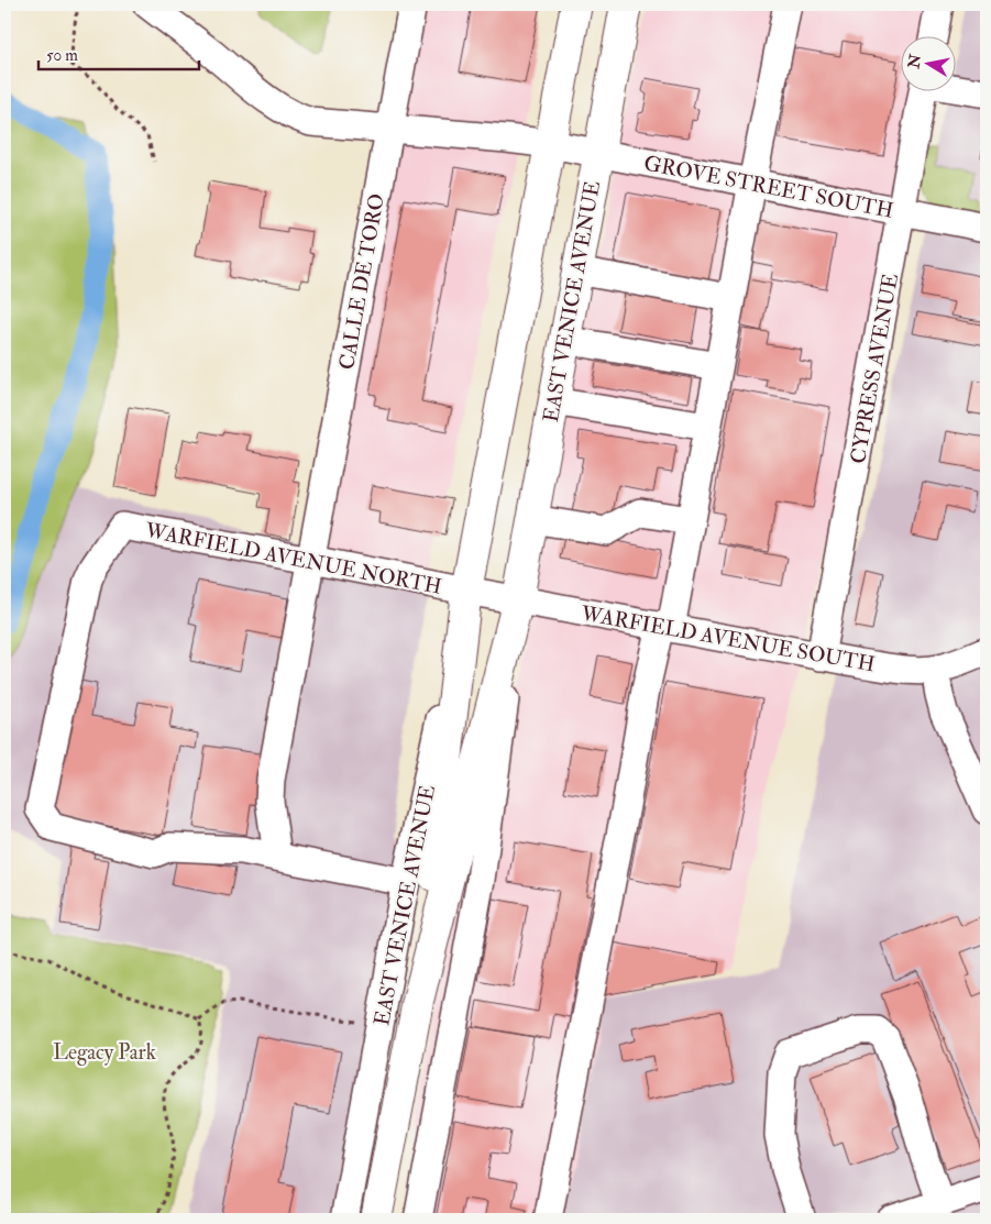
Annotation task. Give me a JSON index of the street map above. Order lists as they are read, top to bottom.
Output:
{
  "streets": {
    "main road": ["EAST VENICE AVENUE"],
    "street": [
      "GROVE STREET SOUTH",
      "CALLE DE TORO",
      "CYPRESS AVENUE",
      "WARFIELD AVENUE NORTH",
      "WARFIELD AVENUE SOUTH"
    ]
  },
  "crossings": [
    ["GROVE STREET SOUTH", "CALLE DE TORO"],
    ["GROVE STREET SOUTH", "EAST VENICE AVENUE"],
    ["GROVE STREET SOUTH", "CYPRESS AVENUE"],
    ["CALLE DE TORO", "WARFIELD AVENUE NORTH"],
    ["EAST VENICE AVENUE", "WARFIELD AVENUE NORTH"],
    ["EAST VENICE AVENUE", "WARFIELD AVENUE SOUTH"],
    ["CYPRESS AVENUE", "WARFIELD AVENUE SOUTH"],
    ["WARFIELD AVENUE NORTH", "WARFIELD AVENUE SOUTH"]
  ],
  "parks": ["Legacy Park"],
  "scale_bar": "50 m",
  "north": "left"
}
